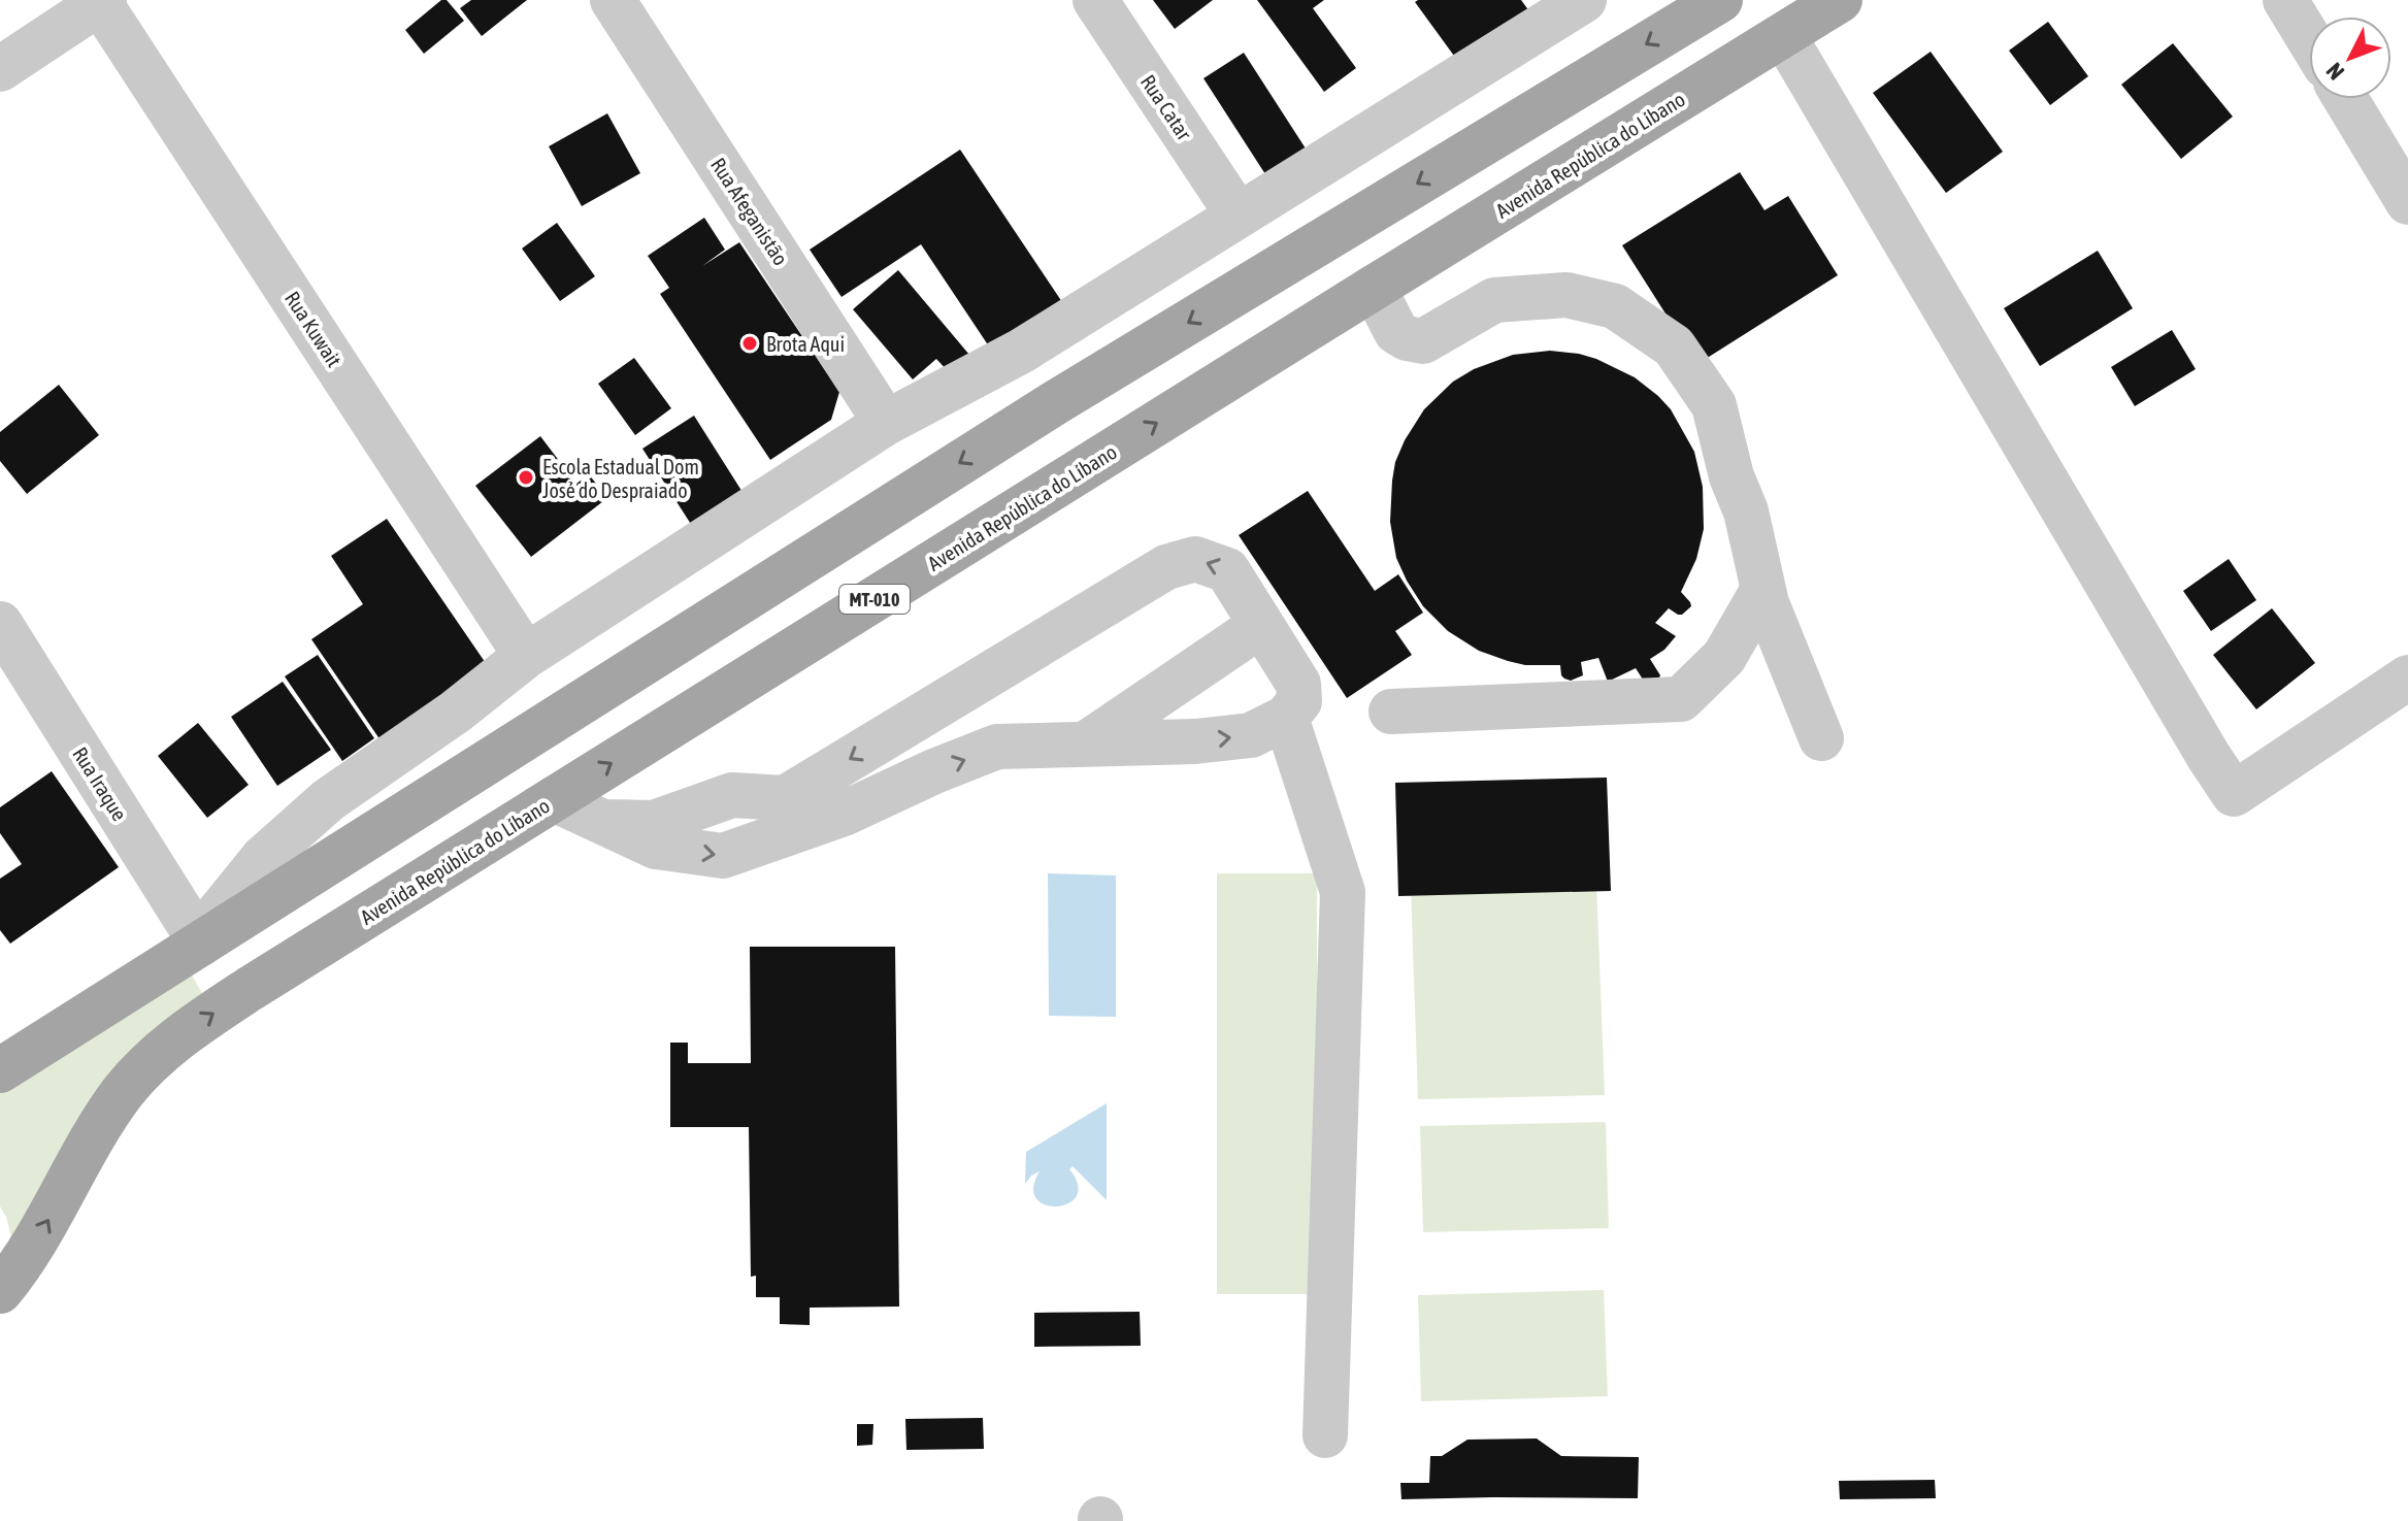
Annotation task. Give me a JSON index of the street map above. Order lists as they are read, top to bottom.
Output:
{
  "streets": {
    "main road": ["Avenida República do Líbano", "MT-010"],
    "street": [
      "Rua Catar",
      "Rua Afeganistão",
      "Rua Kuwait",
      "Rua Iraque"
    ]
  },
  "places": ["Brota Aqui", "Escola Estadual Dom José do Despraiado"],
  "north": "bottom left"
}
